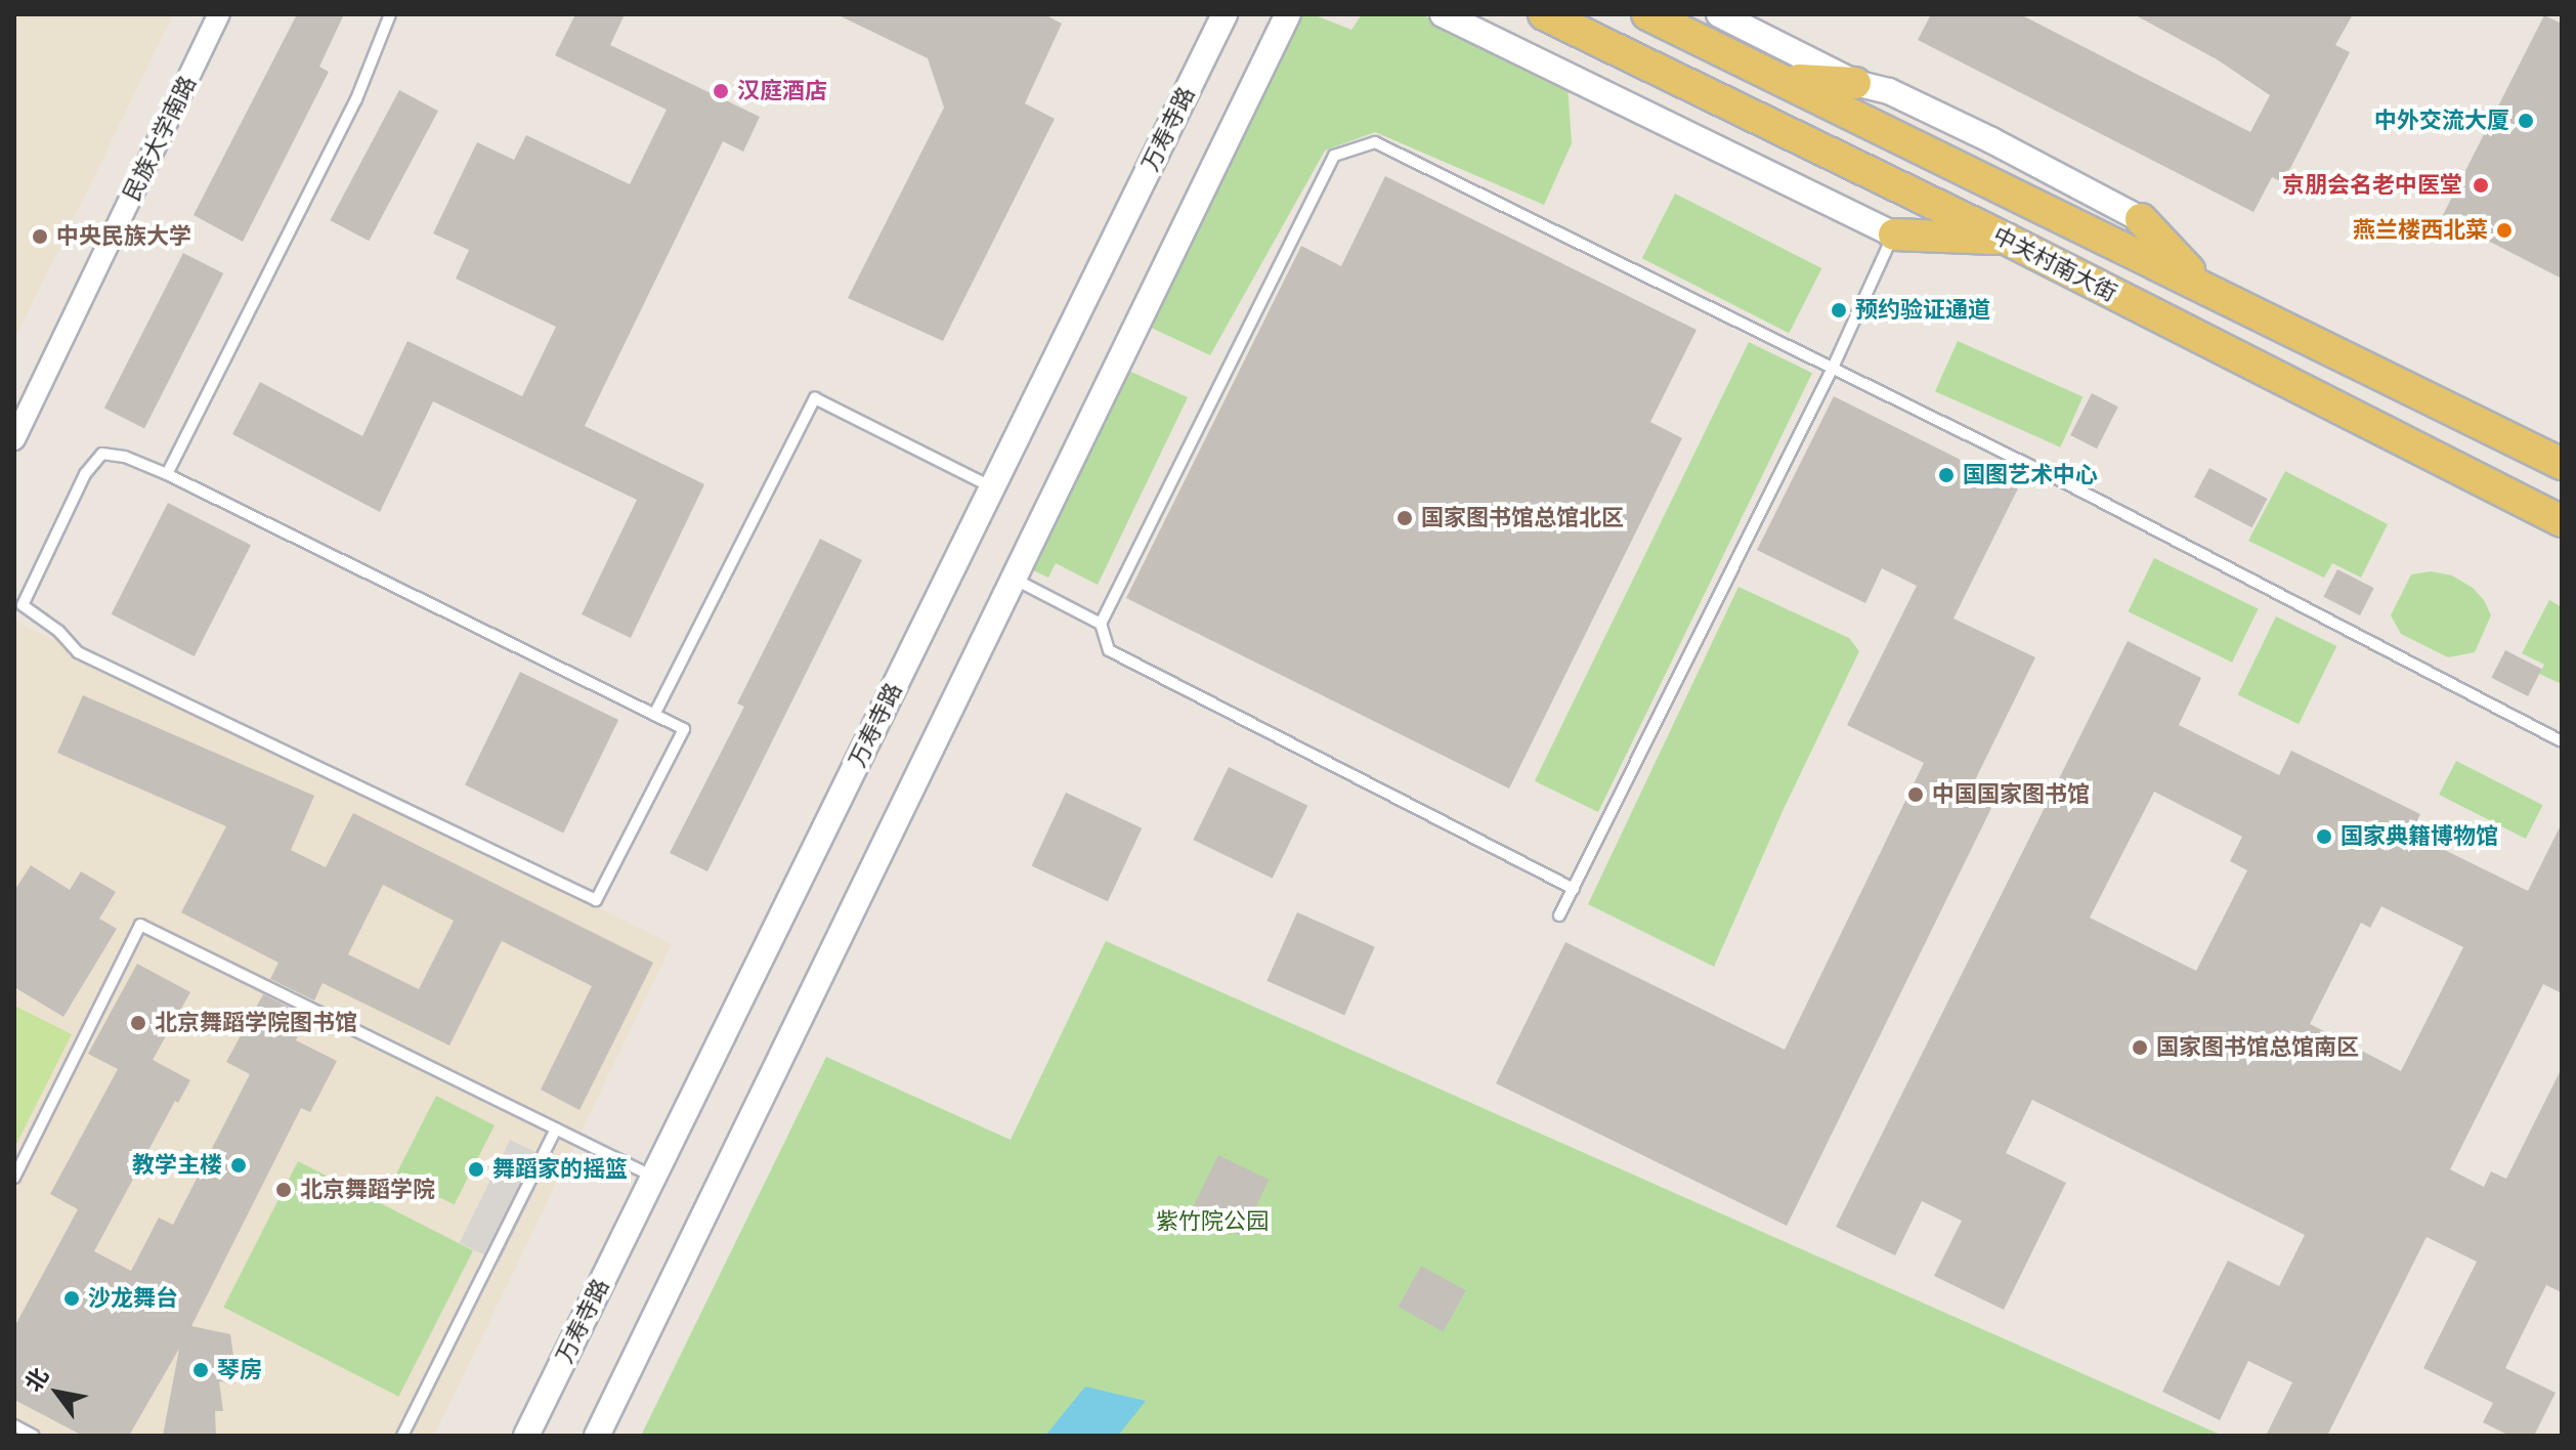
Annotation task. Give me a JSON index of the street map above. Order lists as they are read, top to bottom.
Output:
{
  "streets": {
    "main road": ["中关村南大街"],
    "street": ["万寿寺路", "民族大学南路"]
  },
  "parks": ["紫竹院公园"],
  "places": [
    "汉庭酒店",
    "中外交流大厦",
    "京朋会名老中医堂",
    "燕兰楼西北菜",
    "中央民族大学",
    "预约验证通道",
    "国图艺术中心",
    "国家图书馆总馆北区",
    "中国国家图书馆",
    "国家典籍博物馆",
    "北京舞蹈学院图书馆",
    "国家图书馆总馆南区",
    "教学主楼",
    "舞蹈家的摇篮",
    "北京舞蹈学院",
    "沙龙舞台",
    "琴房"
  ],
  "north": "top left"
}
